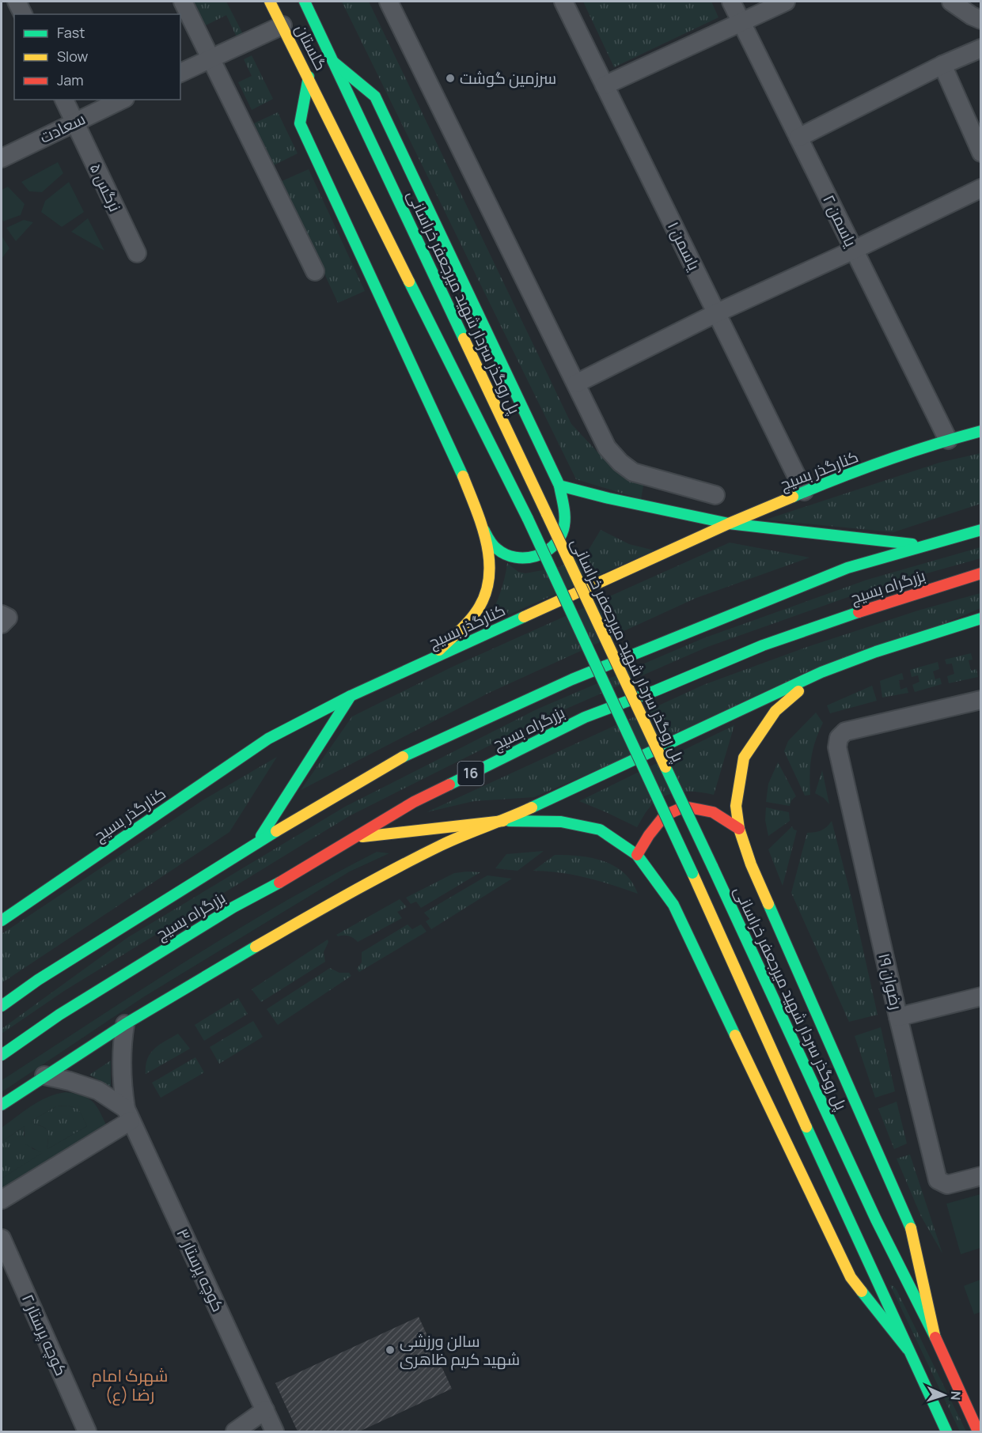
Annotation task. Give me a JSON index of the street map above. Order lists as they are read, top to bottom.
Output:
{
  "streets": {
    "main road": [
      "گلستان",
      "پل روگذر سردار شهید میرجعفر خراسانی",
      "کنارگذر بسیج",
      "بزرگراه بسیج",
      "16"
    ],
    "street": [
      "سعادت",
      "نرگس ۵",
      "یاسمن ۲",
      "یاسمن ۱",
      "رضوان ۱۹",
      "کوچه پرستار ۳",
      "کوچه پرستار ۲"
    ]
  },
  "crossings": [
    ["گلستان", "پل روگذر سردار شهید میرجعفر خراسانی"],
    ["سعادت", "نرگس ۵"],
    ["یاسمن ۲", "کنارگذر بسیج"],
    ["یاسمن ۱", "کنارگذر بسیج"]
  ],
  "districts": ["شهرک امام رضا (ع)"],
  "places": ["سرزمین گوشت", "سالن ورزشی شهید کریم ظاهری"],
  "legend": ["Fast", "Slow", "Jam"],
  "north": "right"
}
